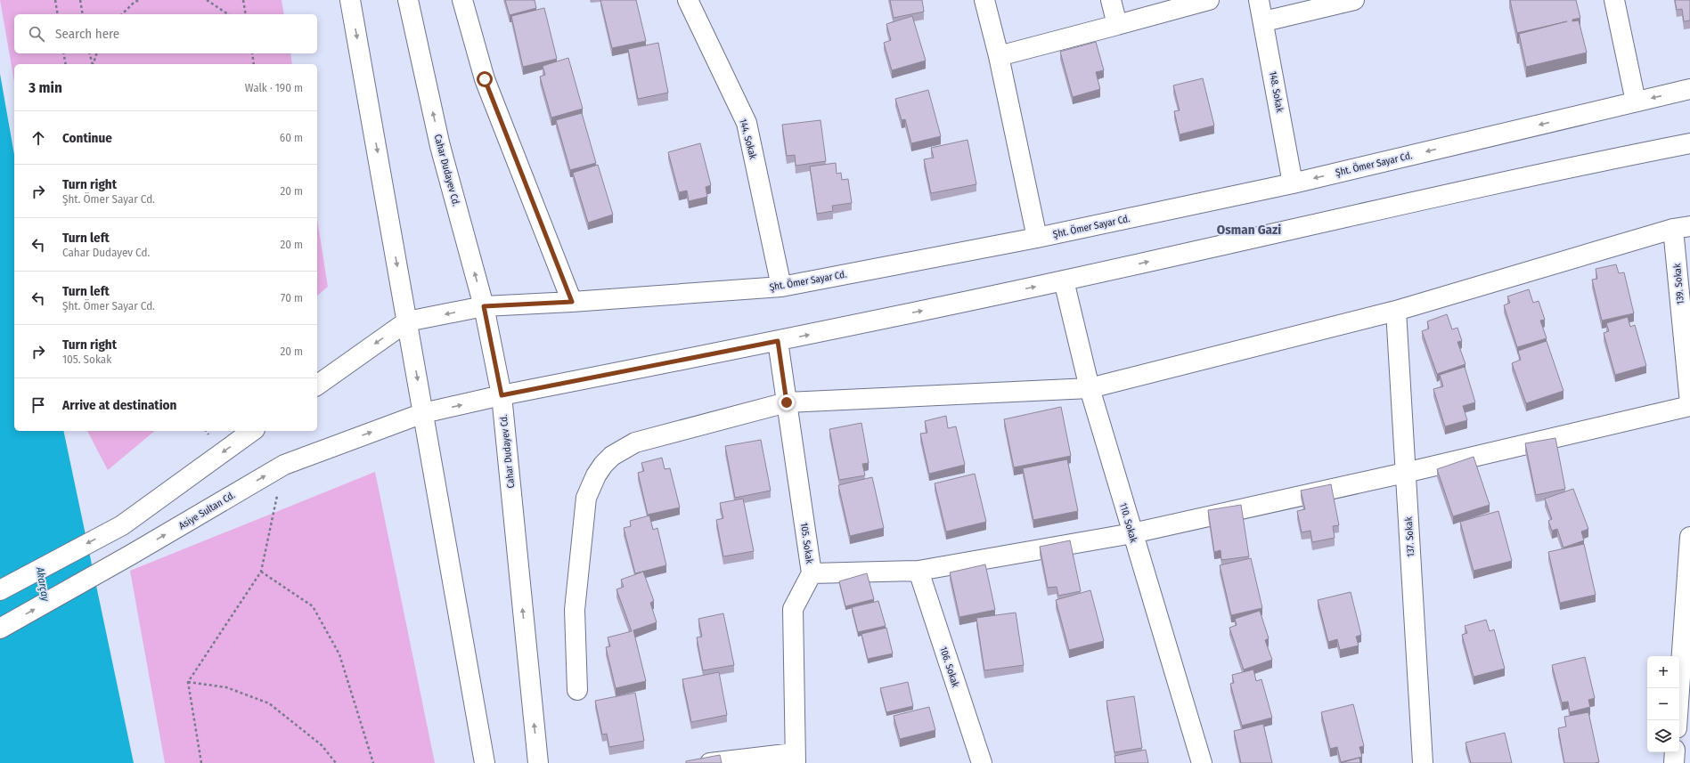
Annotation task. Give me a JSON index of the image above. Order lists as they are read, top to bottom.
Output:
{
  "streets": {
    "street": [
      "148. Sokak",
      "144. Sokak",
      "Şht. Ömer Sayar Cd.",
      "Cahar Dudayev Cd.",
      "139. Sokak",
      "Asiye Sultan Cd.",
      "110. Sokak",
      "137. Sokak",
      "105. Sokak",
      "106. Sokak"
    ]
  },
  "crossings": [
    ["148. Sokak", "Şht. Ömer Sayar Cd."],
    ["144. Sokak", "Şht. Ömer Sayar Cd."],
    ["Şht. Ömer Sayar Cd.", "Cahar Dudayev Cd."],
    ["Cahar Dudayev Cd.", "Asiye Sultan Cd."]
  ],
  "districts": ["Osman Gazi"],
  "water": ["Akarçay"],
  "page": {
    "search": "Search here",
    "heading": ["3 min", "Walk · 190 m"],
    "list": [
      ["Continue", "60 m"],
      ["Turn right", "Şht. Ömer Sayar Cd.", "20 m"],
      ["Turn left", "Cahar Dudayev Cd.", "20 m"],
      ["Turn left", "Şht. Ömer Sayar Cd.", "70 m"],
      ["Turn right", "105. Sokak", "20 m"],
      "Arrive at destination"
    ],
    "map_buttons": ["+", "−"]
  }
}
